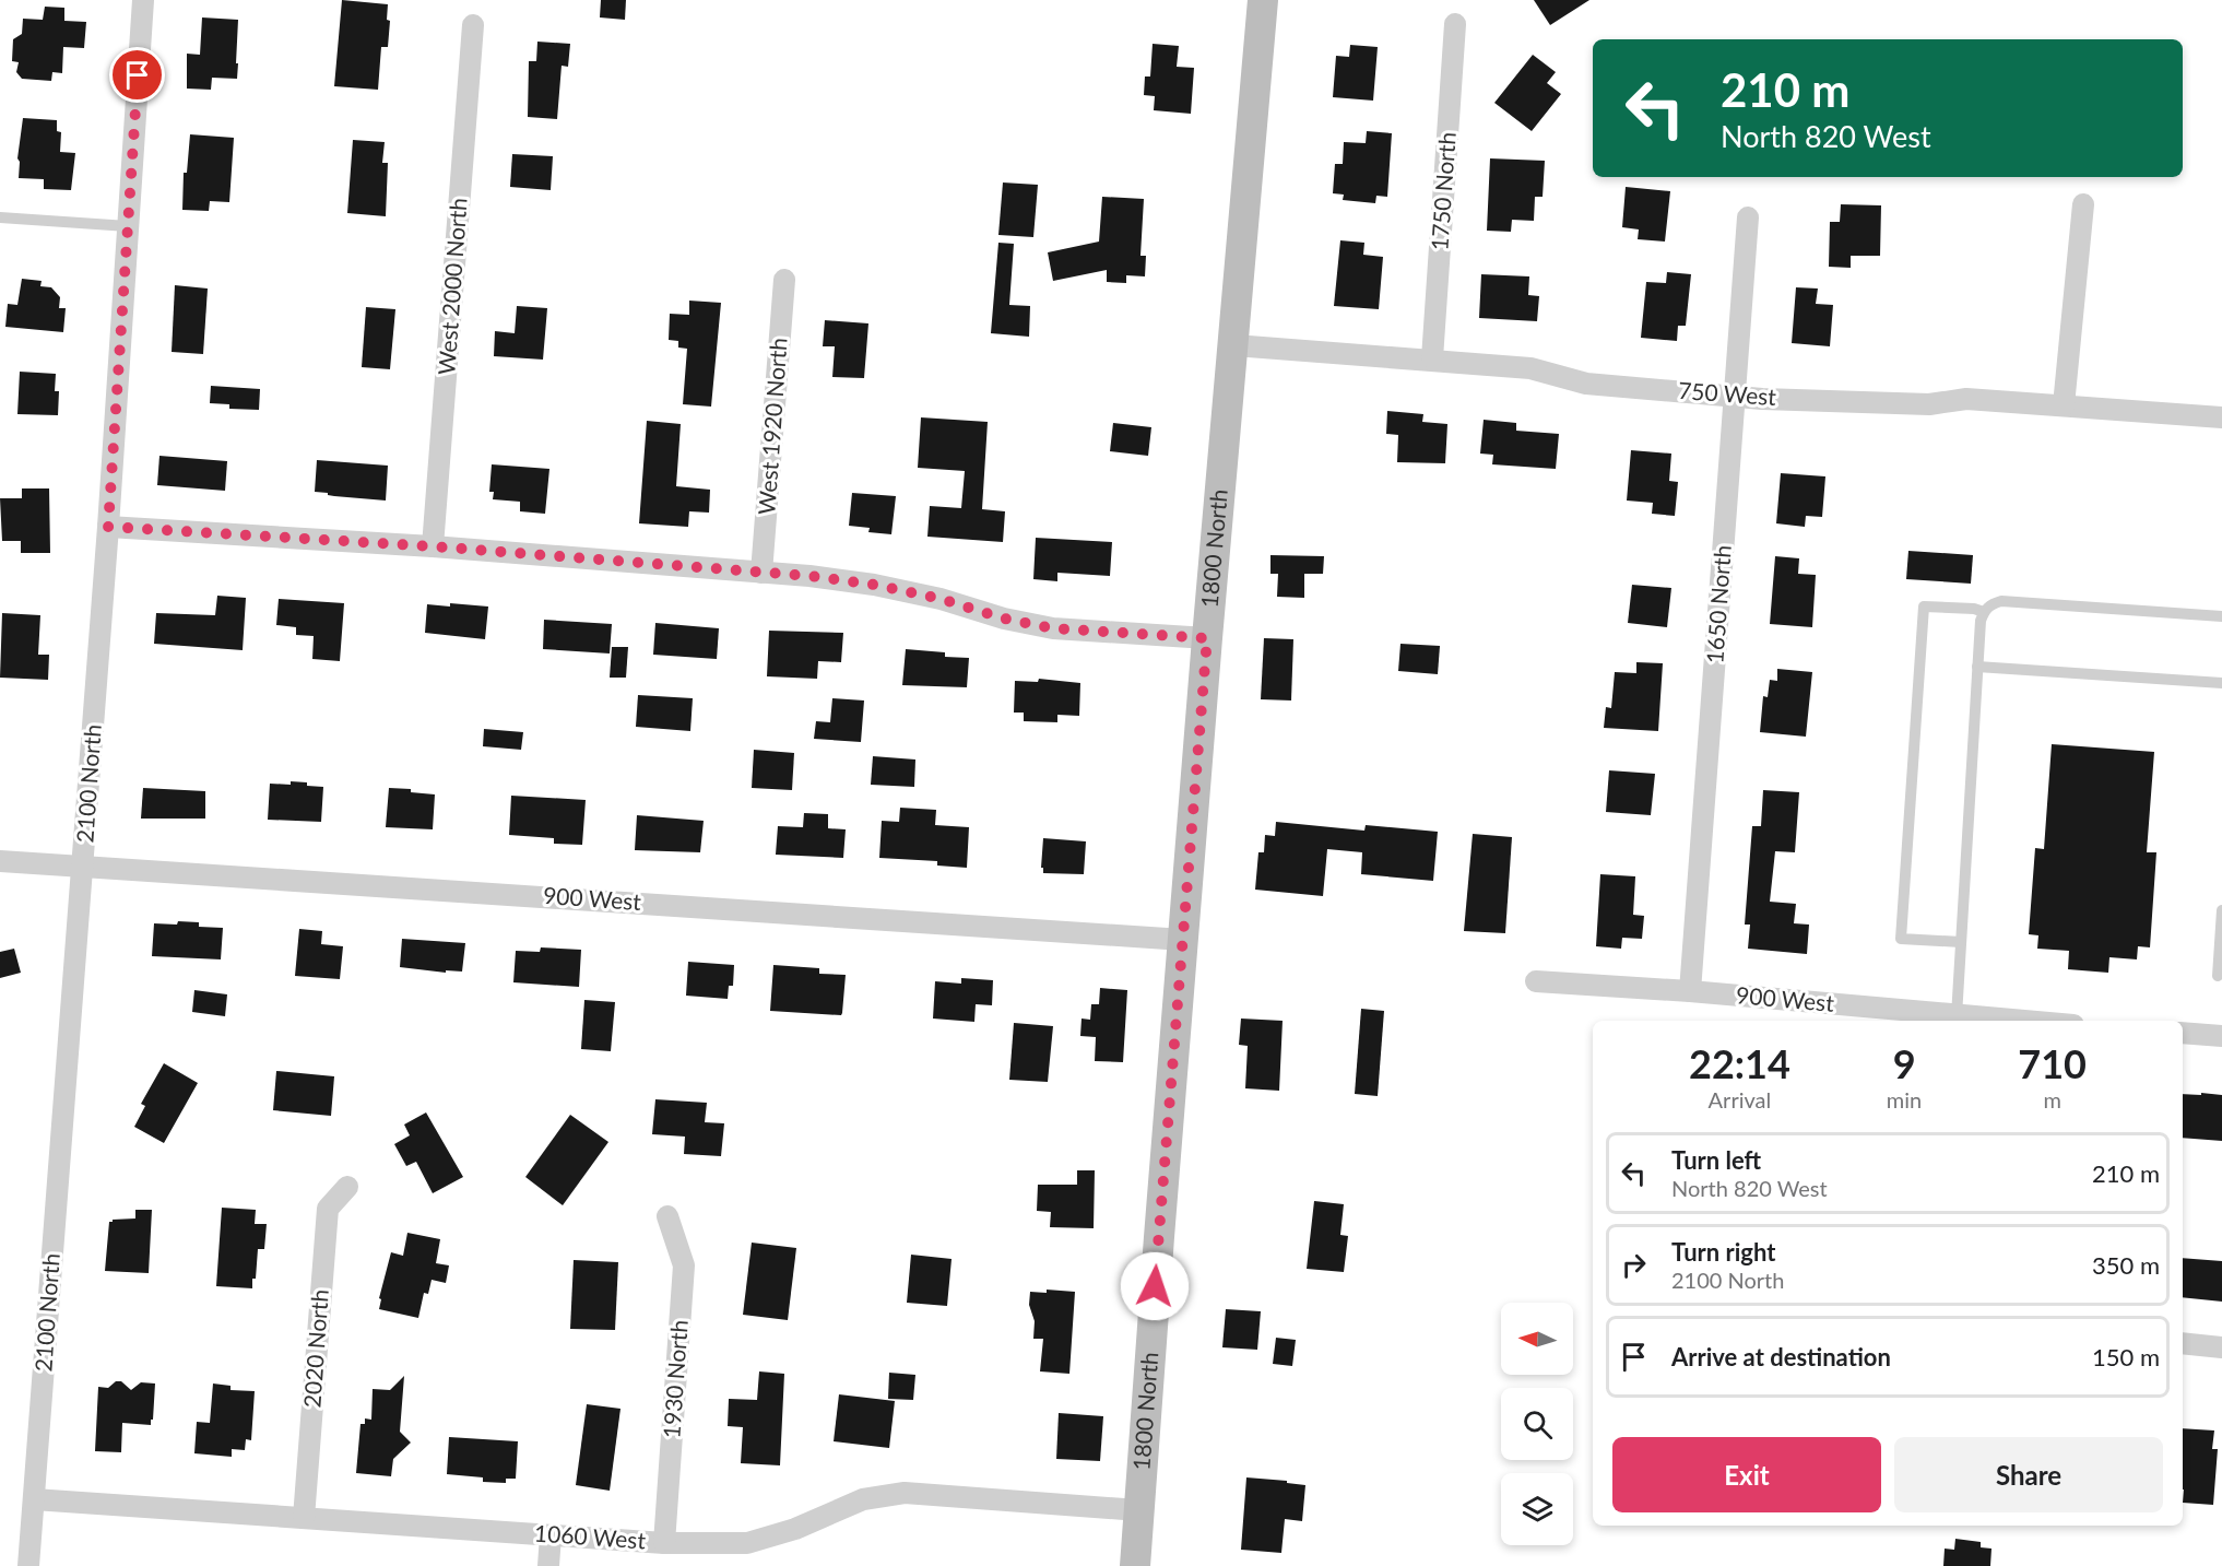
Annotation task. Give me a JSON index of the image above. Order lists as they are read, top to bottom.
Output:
{
  "streets": {
    "street": [
      "1750 North",
      "West 2000 North",
      "750 West",
      "West 1920 North",
      "1800 North",
      "1650 North",
      "2100 North",
      "900 West",
      "2020 North",
      "1930 North",
      "1060 West"
    ]
  },
  "crossings": [
    ["1750 North", "750 West"],
    ["750 West", "1800 North"],
    ["750 West", "1650 North"],
    ["1800 North", "900 West"],
    ["1800 North", "1060 West"],
    ["1650 North", "900 West"],
    ["2100 North", "900 West"],
    ["2100 North", "1060 West"],
    ["2020 North", "1060 West"],
    ["1930 North", "1060 West"]
  ],
  "north": "left",
  "page": {
    "turn": ["210 m", "North 820 West"],
    "eta": [
      "22:14",
      "Arrival",
      "9",
      "min",
      "710",
      "m"
    ],
    "list": [
      {
        "name": "Turn left",
        "note": "North 820 West",
        "value": "210 m"
      },
      {
        "name": "Turn right",
        "note": "2100 North",
        "value": "350 m"
      },
      {
        "name": "Arrive at destination",
        "value": "150 m"
      }
    ],
    "buttons": ["Exit", "Share"]
  }
}
